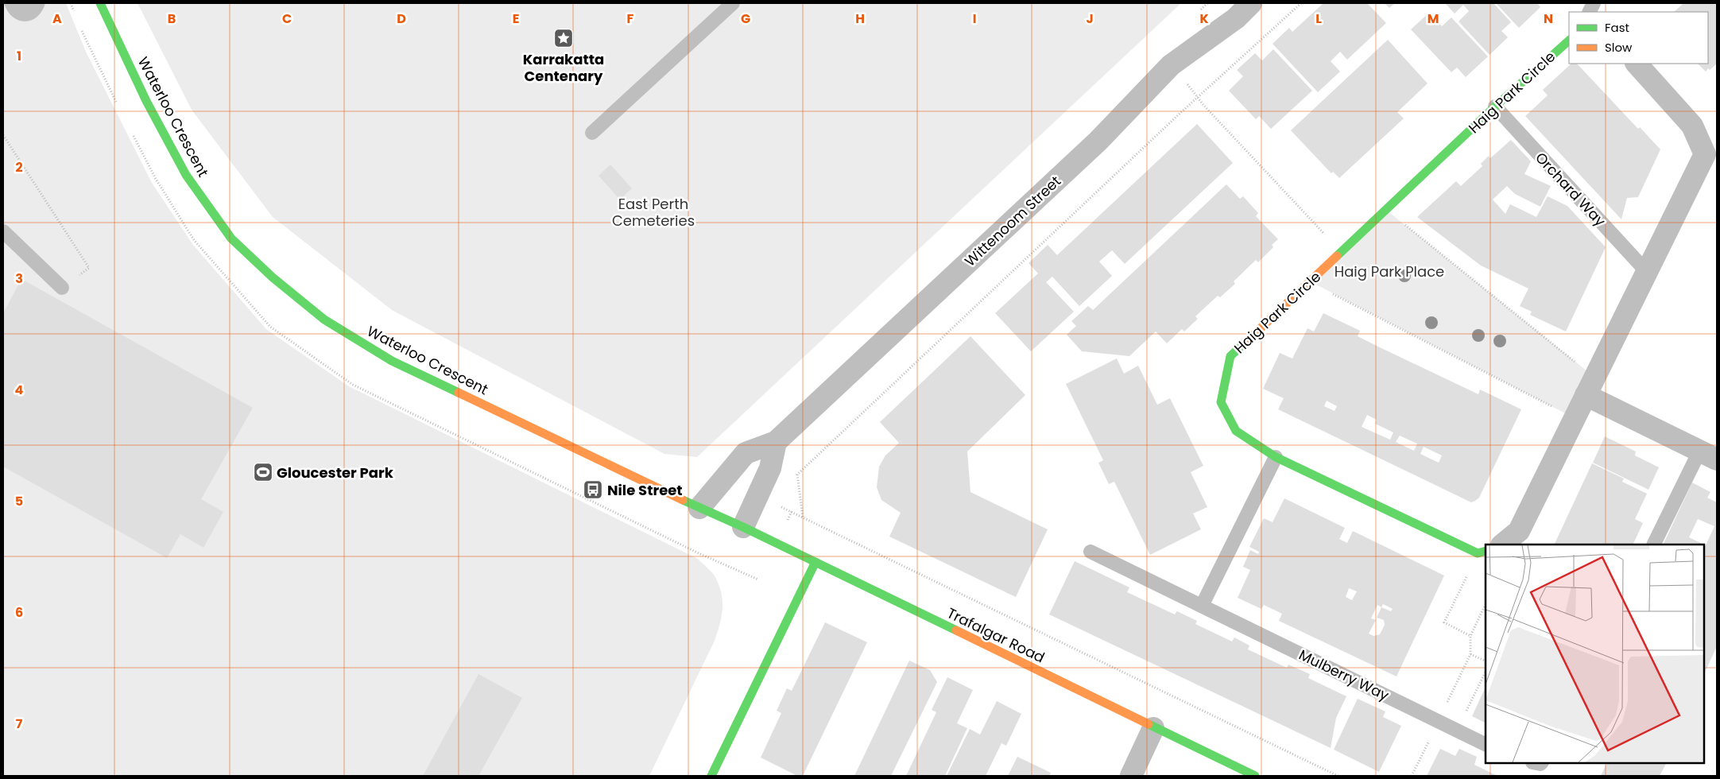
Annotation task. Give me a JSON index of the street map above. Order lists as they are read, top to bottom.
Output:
{
  "streets": {
    "street": [
      "Haig Park Circle",
      "Waterloo Crescent",
      "Wittenoom Street",
      "Trafalgar Road"
    ],
    "lane": ["Orchard Way", "Mulberry Way"]
  },
  "crossings": [
    ["Haig Park Circle", "Orchard Way"],
    ["Waterloo Crescent", "Wittenoom Street"],
    ["Waterloo Crescent", "Trafalgar Road"]
  ],
  "parks": ["East Perth Cemeteries", "Haig Park Place"],
  "places": {
    "place": ["Karrakatta Centenary"],
    "sports": ["Gloucester Park"],
    "bus stop": ["Nile Street"]
  },
  "legend": ["Fast", "Slow"],
  "grid": {
    "columns": [
      "A",
      "B",
      "C",
      "D",
      "E",
      "F",
      "G",
      "H",
      "I",
      "J",
      "K",
      "L",
      "M",
      "N"
    ],
    "rows": [
      "1",
      "2",
      "3",
      "4",
      "5",
      "6",
      "7"
    ]
  }
}
